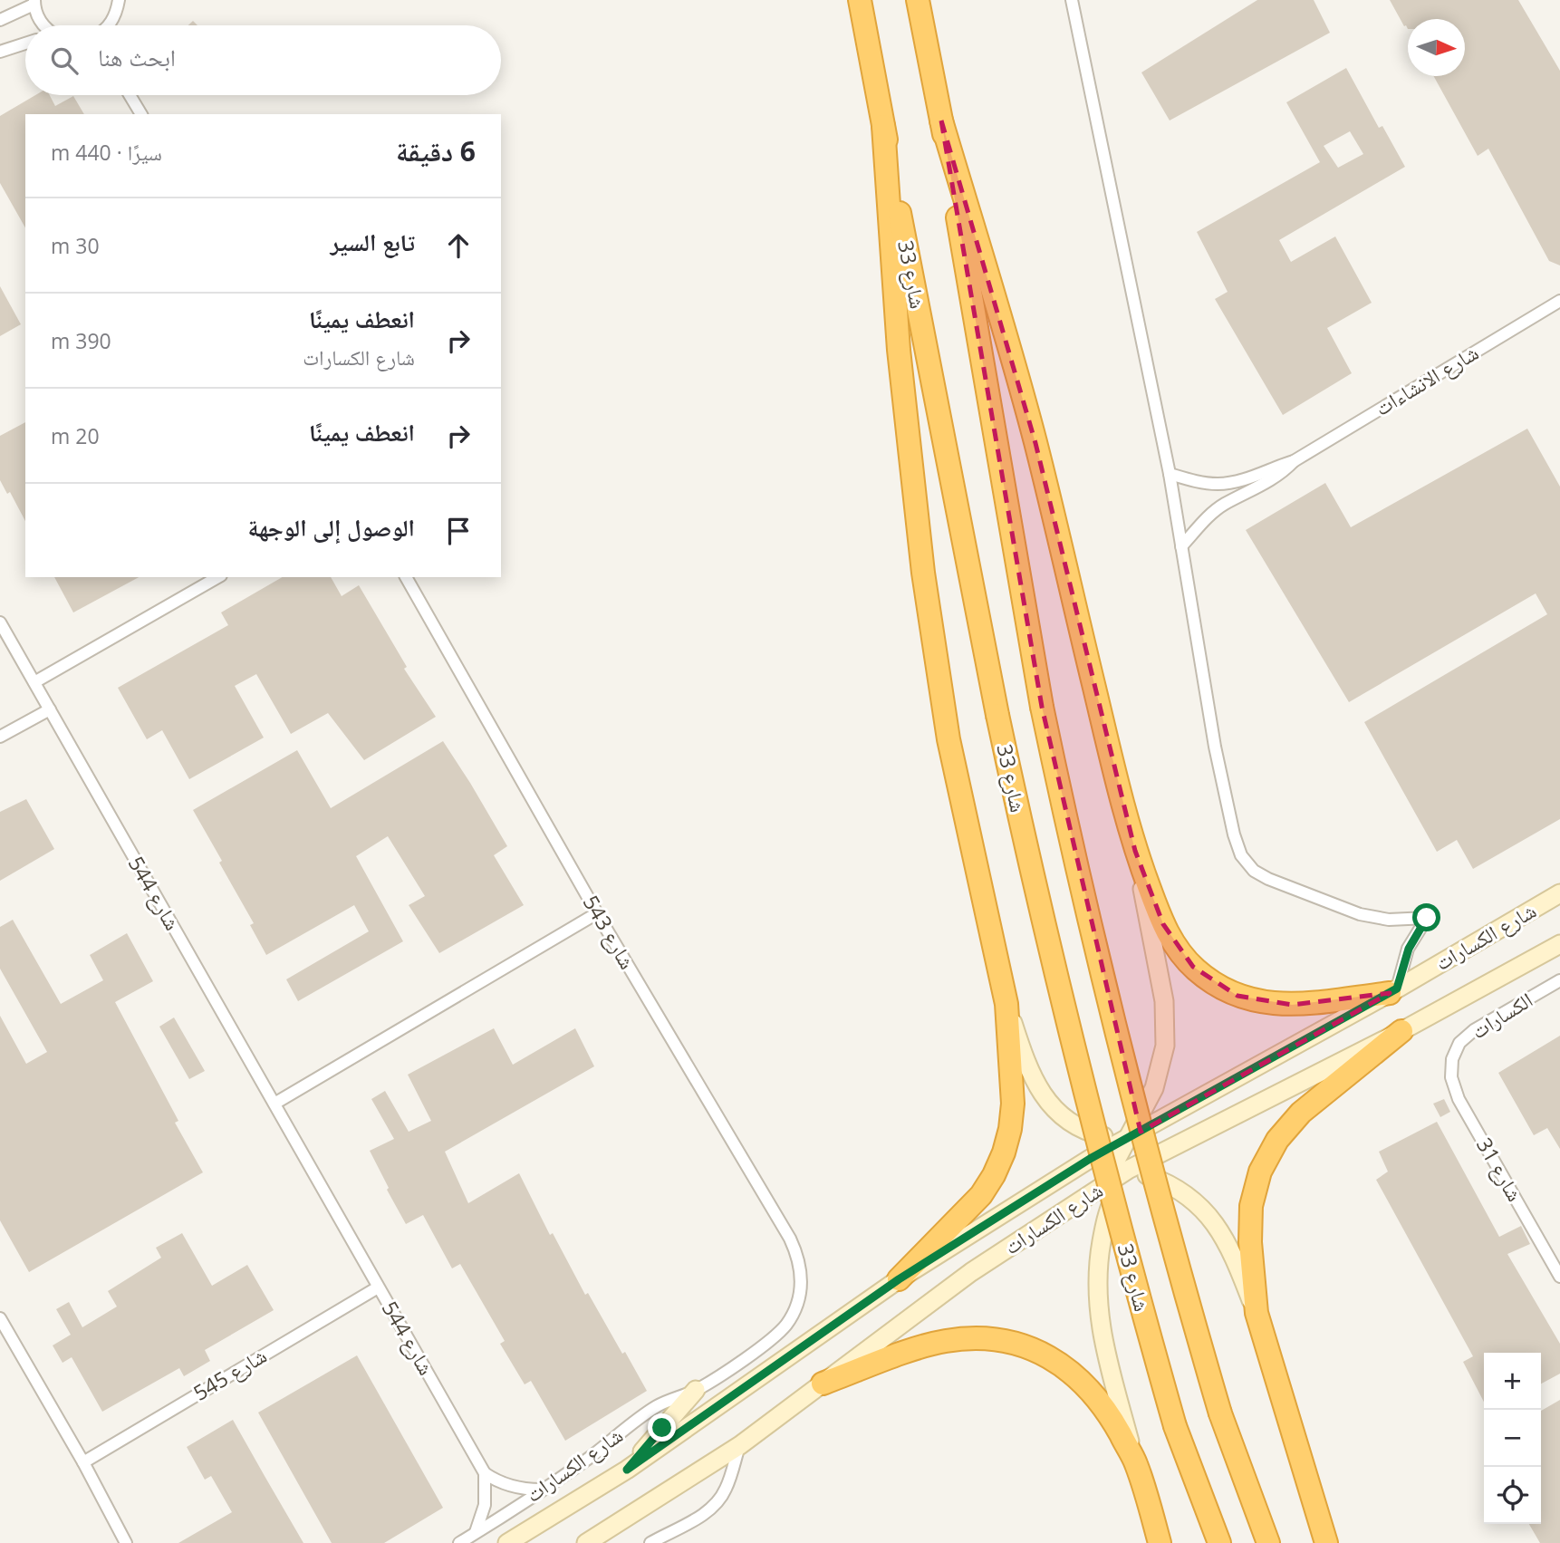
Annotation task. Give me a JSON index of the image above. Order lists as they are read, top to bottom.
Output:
{
  "streets": {
    "highway": ["شارع 33"],
    "street": [
      "شارع الانشاءات",
      "شارع 544",
      "شارع 543",
      "شارع الكسارات",
      "الكسارات",
      "شارع 31",
      "شارع 545"
    ]
  },
  "crossings": [
    ["شارع 544", "شارع الكسارات"],
    ["شارع 544", "شارع 545"],
    ["شارع 543", "شارع الكسارات"],
    ["الكسارات", "شارع 31"]
  ],
  "north": "right",
  "page": {
    "search": "ابحث هنا",
    "heading": ["6 دقيقة", "سيرًا · 440 m"],
    "list": [
      ["تابع السير", "30 m"],
      ["انعطف يمينًا", "شارع الكسارات", "390 m"],
      ["انعطف يمينًا", "20 m"],
      "الوصول إلى الوجهة"
    ],
    "map_buttons": ["+", "−"]
  }
}
